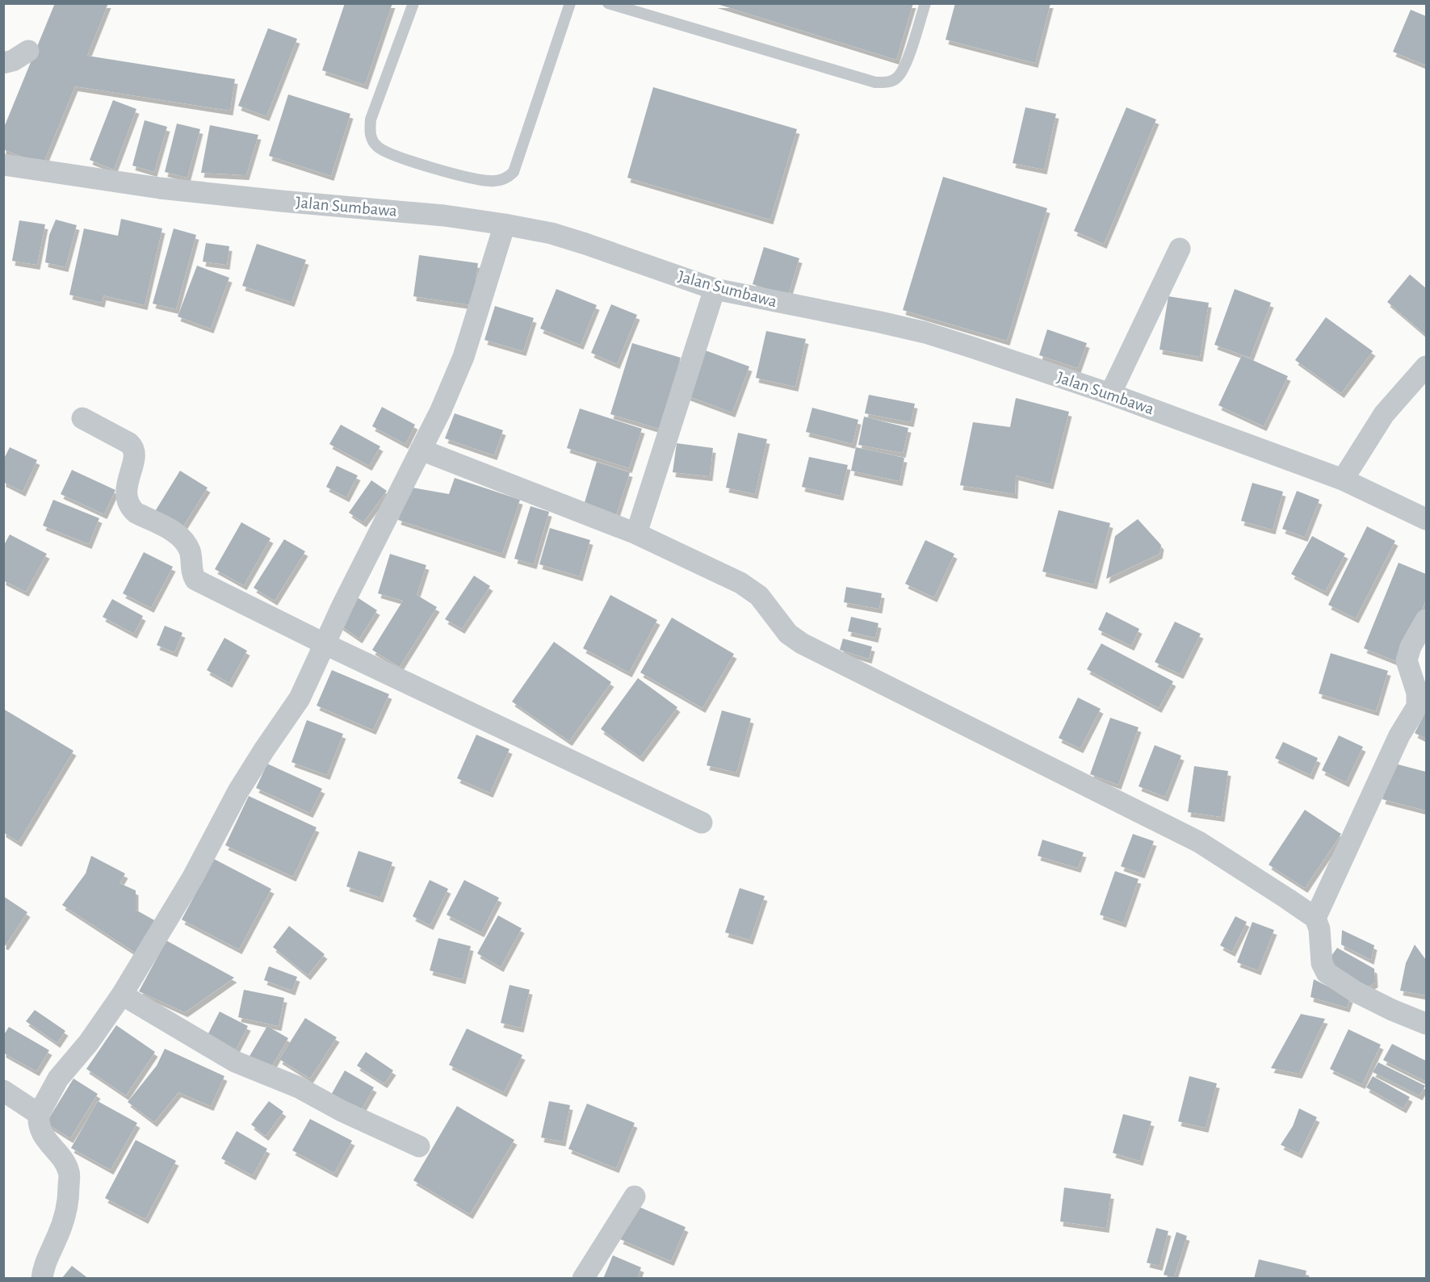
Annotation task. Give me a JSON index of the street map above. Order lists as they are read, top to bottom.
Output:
{
  "streets": {
    "street": ["Jalan Sumbawa"]
  }
}
